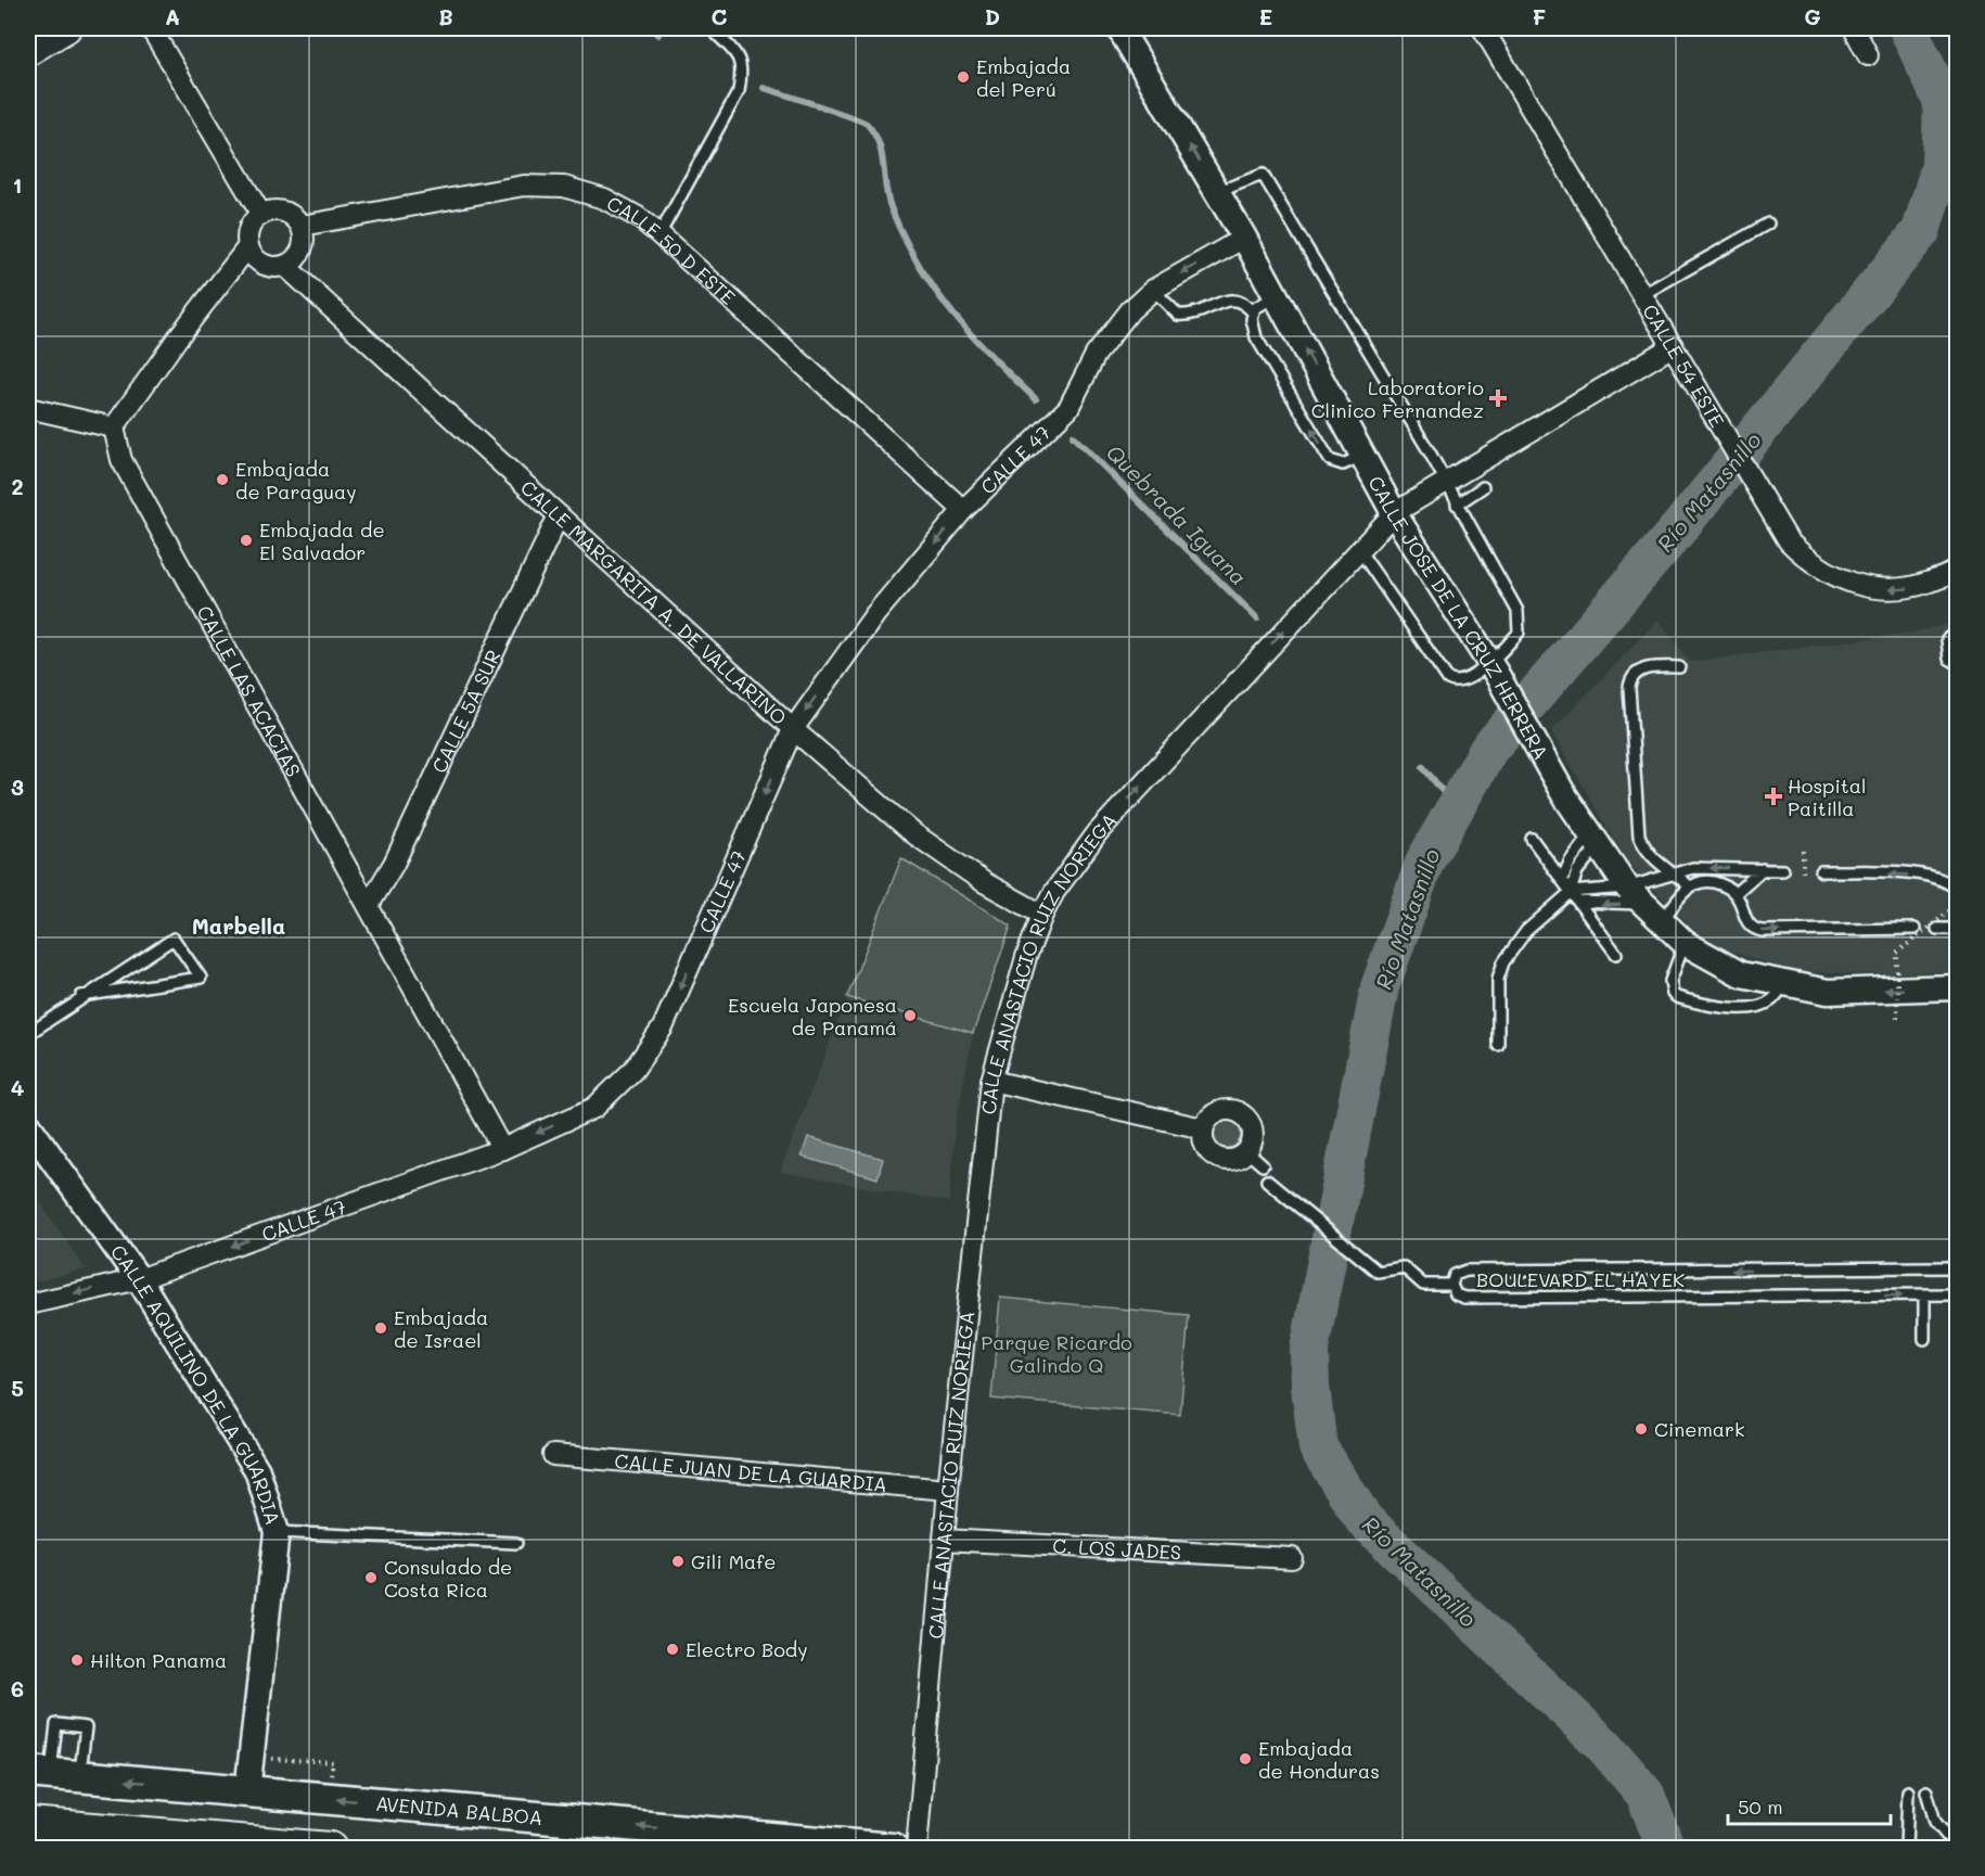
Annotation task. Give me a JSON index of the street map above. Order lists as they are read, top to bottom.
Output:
{
  "streets": {
    "main road": ["AVENIDA BALBOA"],
    "street": [
      "CALLE 50 D ESTE",
      "CALLE 54 ESTE",
      "CALLE 47",
      "CALLE MARGARITA A. DE VALLARINO",
      "CALLE JOSE DE LA CRUZ HERRERA",
      "CALLE LAS ACACIAS",
      "CALLE 5A SUR",
      "CALLE ANASTACIO RUIZ NORIEGA",
      "CALLE AQUILINO DE LA GUARDIA",
      "CALLE JUAN DE LA GUARDIA",
      "C. LOS JADES"
    ],
    "lane": ["BOULEVARD EL HAYEK"]
  },
  "crossings": [
    ["CALLE 50 D ESTE", "CALLE 47"],
    ["CALLE 50 D ESTE", "CALLE MARGARITA A. DE VALLARINO"],
    ["CALLE 54 ESTE", "CALLE ANASTACIO RUIZ NORIEGA"],
    ["CALLE 47", "CALLE MARGARITA A. DE VALLARINO"],
    ["CALLE 47", "CALLE JOSE DE LA CRUZ HERRERA"],
    ["CALLE 47", "CALLE LAS ACACIAS"],
    ["CALLE 47", "CALLE AQUILINO DE LA GUARDIA"],
    ["CALLE MARGARITA A. DE VALLARINO", "CALLE 5A SUR"],
    ["CALLE MARGARITA A. DE VALLARINO", "CALLE ANASTACIO RUIZ NORIEGA"],
    ["CALLE JOSE DE LA CRUZ HERRERA", "CALLE ANASTACIO RUIZ NORIEGA"],
    ["CALLE LAS ACACIAS", "CALLE 5A SUR"],
    ["CALLE ANASTACIO RUIZ NORIEGA", "CALLE JUAN DE LA GUARDIA"],
    ["CALLE ANASTACIO RUIZ NORIEGA", "C. LOS JADES"],
    ["CALLE AQUILINO DE LA GUARDIA", "AVENIDA BALBOA"]
  ],
  "one_way": [
    "CALLE 54 ESTE",
    "CALLE 47",
    "CALLE JOSE DE LA CRUZ HERRERA",
    "AVENIDA BALBOA"
  ],
  "districts": ["Marbella"],
  "water": ["Río Matasnillo", "Quebrada Iguana"],
  "parks": ["Parque Ricardo Galindo Q"],
  "places": {
    "other": [
      "Embajada del Perú",
      "Embajada de Paraguay",
      "Embajada de El Salvador",
      "Escuela Japonesa de Panamá",
      "Embajada de Israel",
      "Cinemark",
      "Gili Mafe",
      "Consulado de Costa Rica",
      "Electro Body",
      "Hilton Panama",
      "Embajada de Honduras"
    ],
    "health": ["Laboratorio Clinico Fernandez", "Hospital Paitilla"]
  },
  "scale_bar": "50 m",
  "grid": {
    "columns": [
      "A",
      "B",
      "C",
      "D",
      "E",
      "F",
      "G"
    ],
    "rows": [
      "1",
      "2",
      "3",
      "4",
      "5",
      "6"
    ]
  }
}
